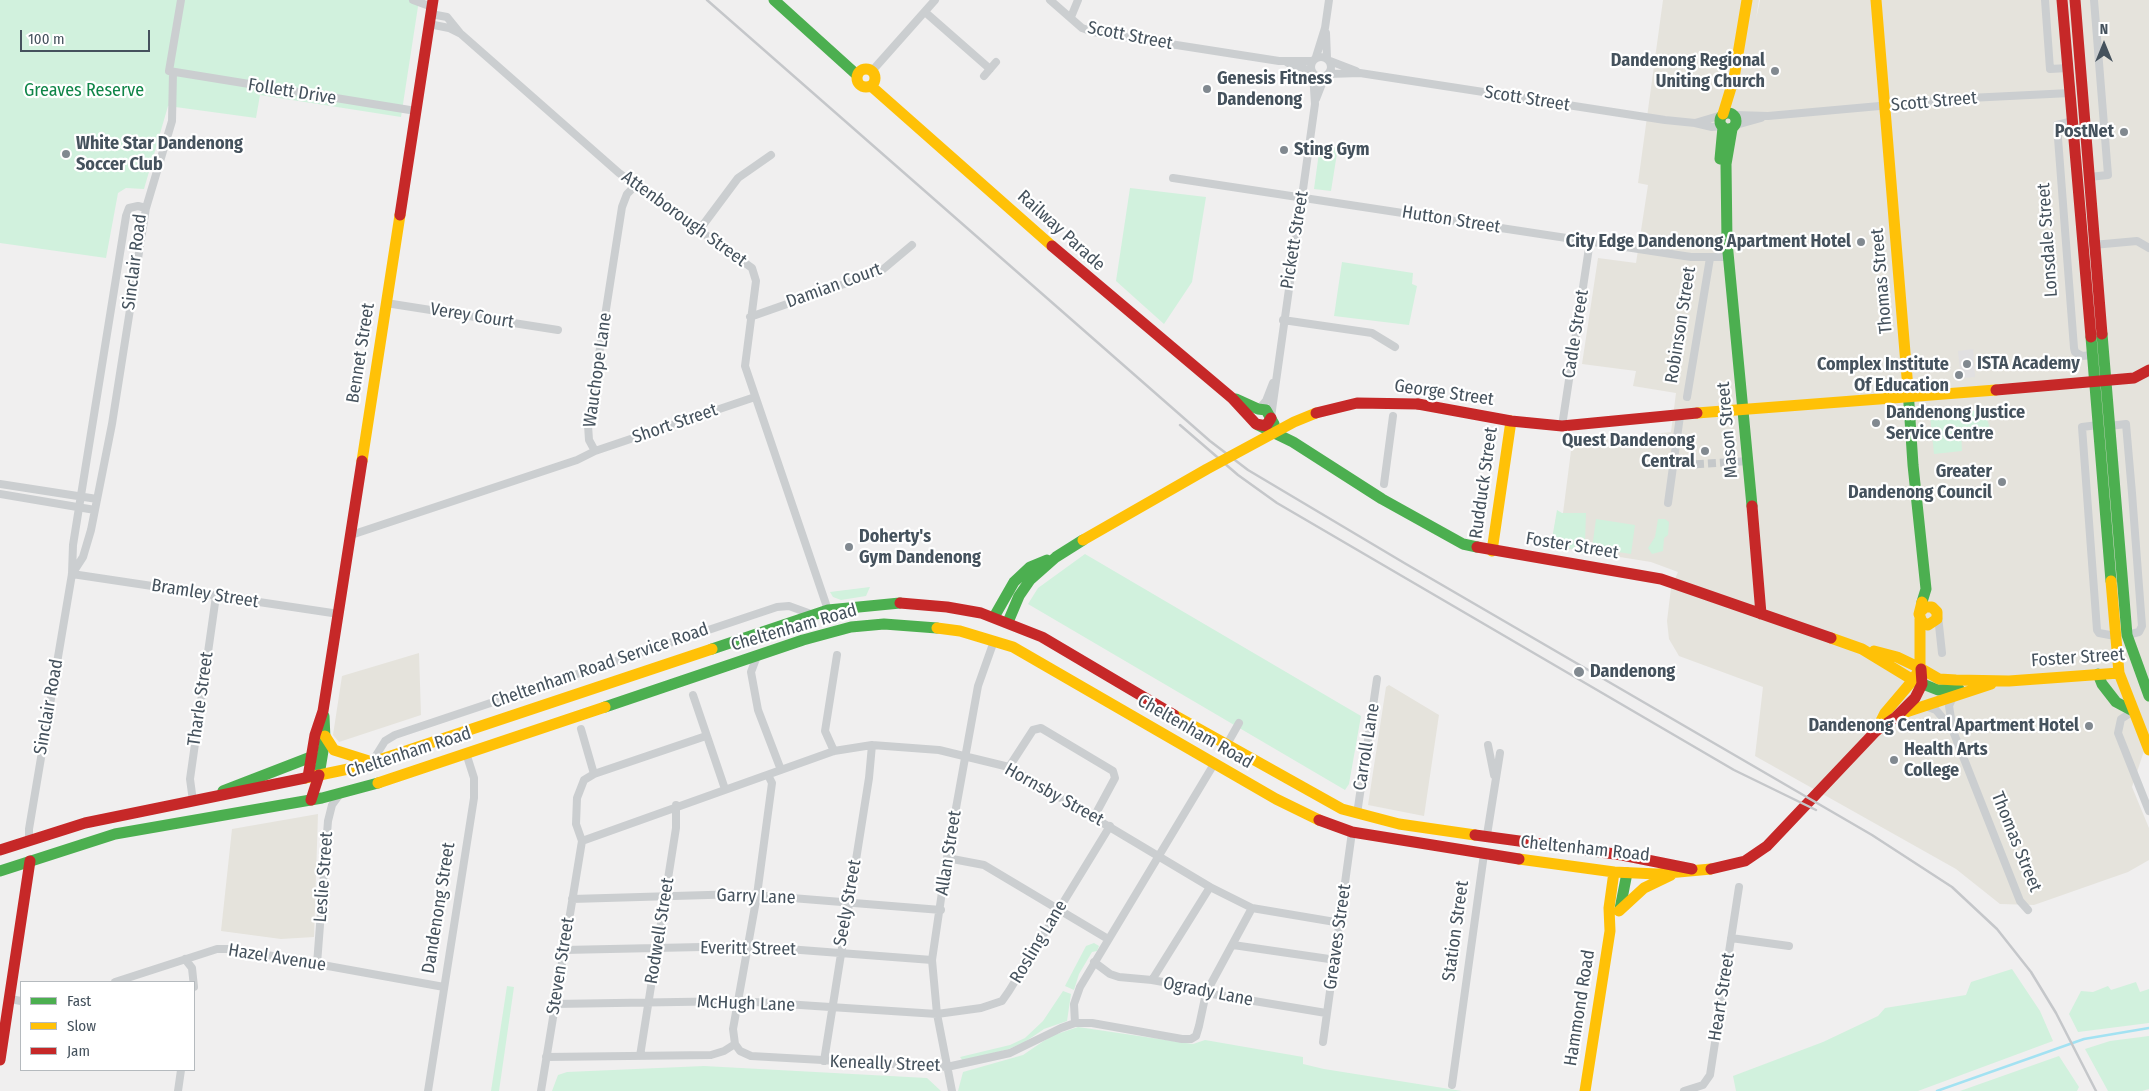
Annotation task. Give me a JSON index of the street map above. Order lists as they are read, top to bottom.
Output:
{
  "streets": {
    "main road": [
      "Railway Parade",
      "Lonsdale Street",
      "Thomas Street",
      "Bennet Street",
      "George Street",
      "Mason Street",
      "Rudduck Street",
      "Foster Street",
      "Cheltenham Road",
      "Dandenong Street",
      "Station Street",
      "Hammond Road"
    ],
    "street": [
      "Scott Street",
      "Follett Drive",
      "Attenborough Street",
      "Hutton Street",
      "Pickett Street",
      "Sinclair Road",
      "Damian Court",
      "Verey Court",
      "Robinson Street",
      "Cadle Street",
      "Wauchope Lane",
      "Short Street",
      "Bramley Street",
      "Cheltenham Road Service Road",
      "Tharle Street",
      "Carroll Lane",
      "Hornsby Street",
      "Allan Street",
      "Leslie Street",
      "Garry Lane",
      "Seely Street",
      "Rodwell Street",
      "Greaves Street",
      "Rosling Lane",
      "Everitt Street",
      "Hazel Avenue",
      "Steven Street",
      "Ogrady Lane",
      "Heart Street",
      "McHugh Lane",
      "Keneally Street"
    ]
  },
  "crossings": [
    ["Scott Street", "Pickett Street"],
    ["Scott Street", "Lonsdale Street"],
    ["Scott Street", "Thomas Street"],
    ["Scott Street", "Mason Street"],
    ["Follett Drive", "Bennet Street"],
    ["Attenborough Street", "Damian Court"],
    ["Attenborough Street", "Bennet Street"],
    ["Attenborough Street", "Wauchope Lane"],
    ["Attenborough Street", "Short Street"],
    ["Attenborough Street", "Cheltenham Road"],
    ["Hutton Street", "Pickett Street"],
    ["Hutton Street", "Robinson Street"],
    ["Hutton Street", "Cadle Street"],
    ["Hutton Street", "Mason Street"],
    ["Railway Parade", "Pickett Street"],
    ["Railway Parade", "Foster Street"],
    ["Pickett Street", "Foster Street"],
    ["Lonsdale Street", "George Street"],
    ["Lonsdale Street", "Foster Street"],
    ["Sinclair Road", "Bramley Street"],
    ["Sinclair Road", "Cheltenham Road"],
    ["Thomas Street", "George Street"],
    ["Thomas Street", "Foster Street"],
    ["Thomas Street", "Cheltenham Road"],
    ["Verey Court", "Bennet Street"],
    ["Cadle Street", "George Street"],
    ["Bennet Street", "Wauchope Lane"],
    ["Bennet Street", "Bramley Street"],
    ["Bennet Street", "Cheltenham Road"],
    ["Wauchope Lane", "Short Street"],
    ["George Street", "Mason Street"],
    ["George Street", "Rudduck Street"],
    ["George Street", "Cheltenham Road"],
    ["George Street", "Allan Street"],
    ["Mason Street", "Foster Street"],
    ["Rudduck Street", "Foster Street"],
    ["Foster Street", "Cheltenham Road"],
    ["Bramley Street", "Tharle Street"],
    ["Cheltenham Road", "Cheltenham Road Service Road"],
    ["Cheltenham Road", "Tharle Street"],
    ["Cheltenham Road", "Carroll Lane"],
    ["Cheltenham Road", "Allan Street"],
    ["Cheltenham Road", "Leslie Street"],
    ["Cheltenham Road", "Dandenong Street"],
    ["Cheltenham Road", "Station Street"],
    ["Cheltenham Road", "Greaves Street"],
    ["Cheltenham Road", "Hammond Road"],
    ["Hornsby Street", "Allan Street"],
    ["Hornsby Street", "Seely Street"],
    ["Hornsby Street", "Rodwell Street"],
    ["Hornsby Street", "Greaves Street"],
    ["Hornsby Street", "Rosling Lane"],
    ["Hornsby Street", "Steven Street"],
    ["Allan Street", "Garry Lane"],
    ["Allan Street", "Rosling Lane"],
    ["Allan Street", "Everitt Street"],
    ["Allan Street", "McHugh Lane"],
    ["Allan Street", "Keneally Street"],
    ["Leslie Street", "Hazel Avenue"],
    ["Garry Lane", "Seely Street"],
    ["Garry Lane", "Rodwell Street"],
    ["Garry Lane", "Steven Street"],
    ["Seely Street", "Everitt Street"],
    ["Seely Street", "McHugh Lane"],
    ["Seely Street", "Keneally Street"],
    ["Dandenong Street", "Hazel Avenue"],
    ["Rodwell Street", "Everitt Street"],
    ["Rodwell Street", "McHugh Lane"],
    ["Greaves Street", "Ogrady Lane"],
    ["Rosling Lane", "McHugh Lane"],
    ["Everitt Street", "Steven Street"],
    ["Steven Street", "McHugh Lane"]
  ],
  "parks": ["Greaves Reserve"],
  "places": [
    "Dandenong Regional Uniting Church",
    "Genesis Fitness Dandenong",
    "PostNet",
    "Sting Gym",
    "White Star Dandenong Soccer Club",
    "City Edge Dandenong Apartment Hotel",
    "ISTA Academy",
    "Complex Institute Of Education",
    "Dandenong Justice Service Centre",
    "Quest Dandenong Central",
    "Greater Dandenong Council",
    "Doherty's Gym Dandenong",
    "Dandenong",
    "Dandenong Central Apartment Hotel",
    "Health Arts College"
  ],
  "legend": ["Fast", "Slow", "Jam"],
  "scale_bar": "100 m",
  "north": "top"
}
